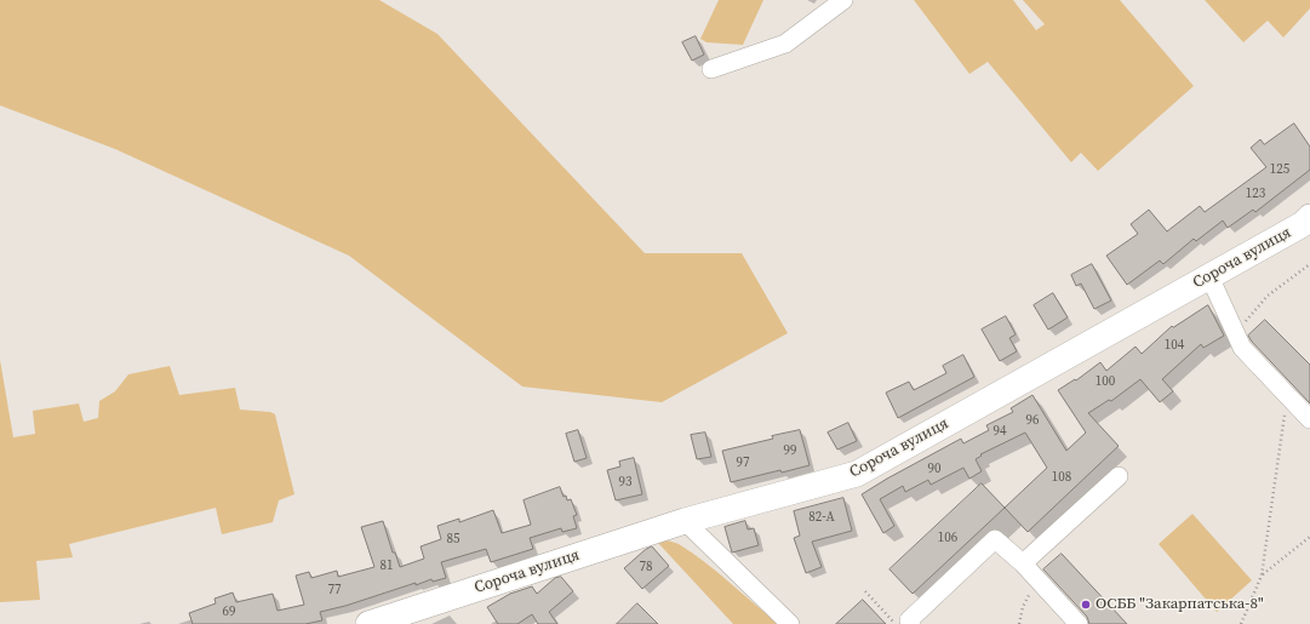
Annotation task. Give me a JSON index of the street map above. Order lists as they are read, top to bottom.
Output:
{
  "streets": {
    "main road": ["Сороча вулиця"]
  },
  "places": ["ОСББ \"Закарпатська-8\""],
  "house_numbers": [
    "125",
    "123",
    "104",
    "100",
    "96",
    "94",
    "99",
    "97",
    "90",
    "108",
    "93",
    "82-А",
    "106",
    "85",
    "81",
    "78",
    "77",
    "69"
  ]
}
